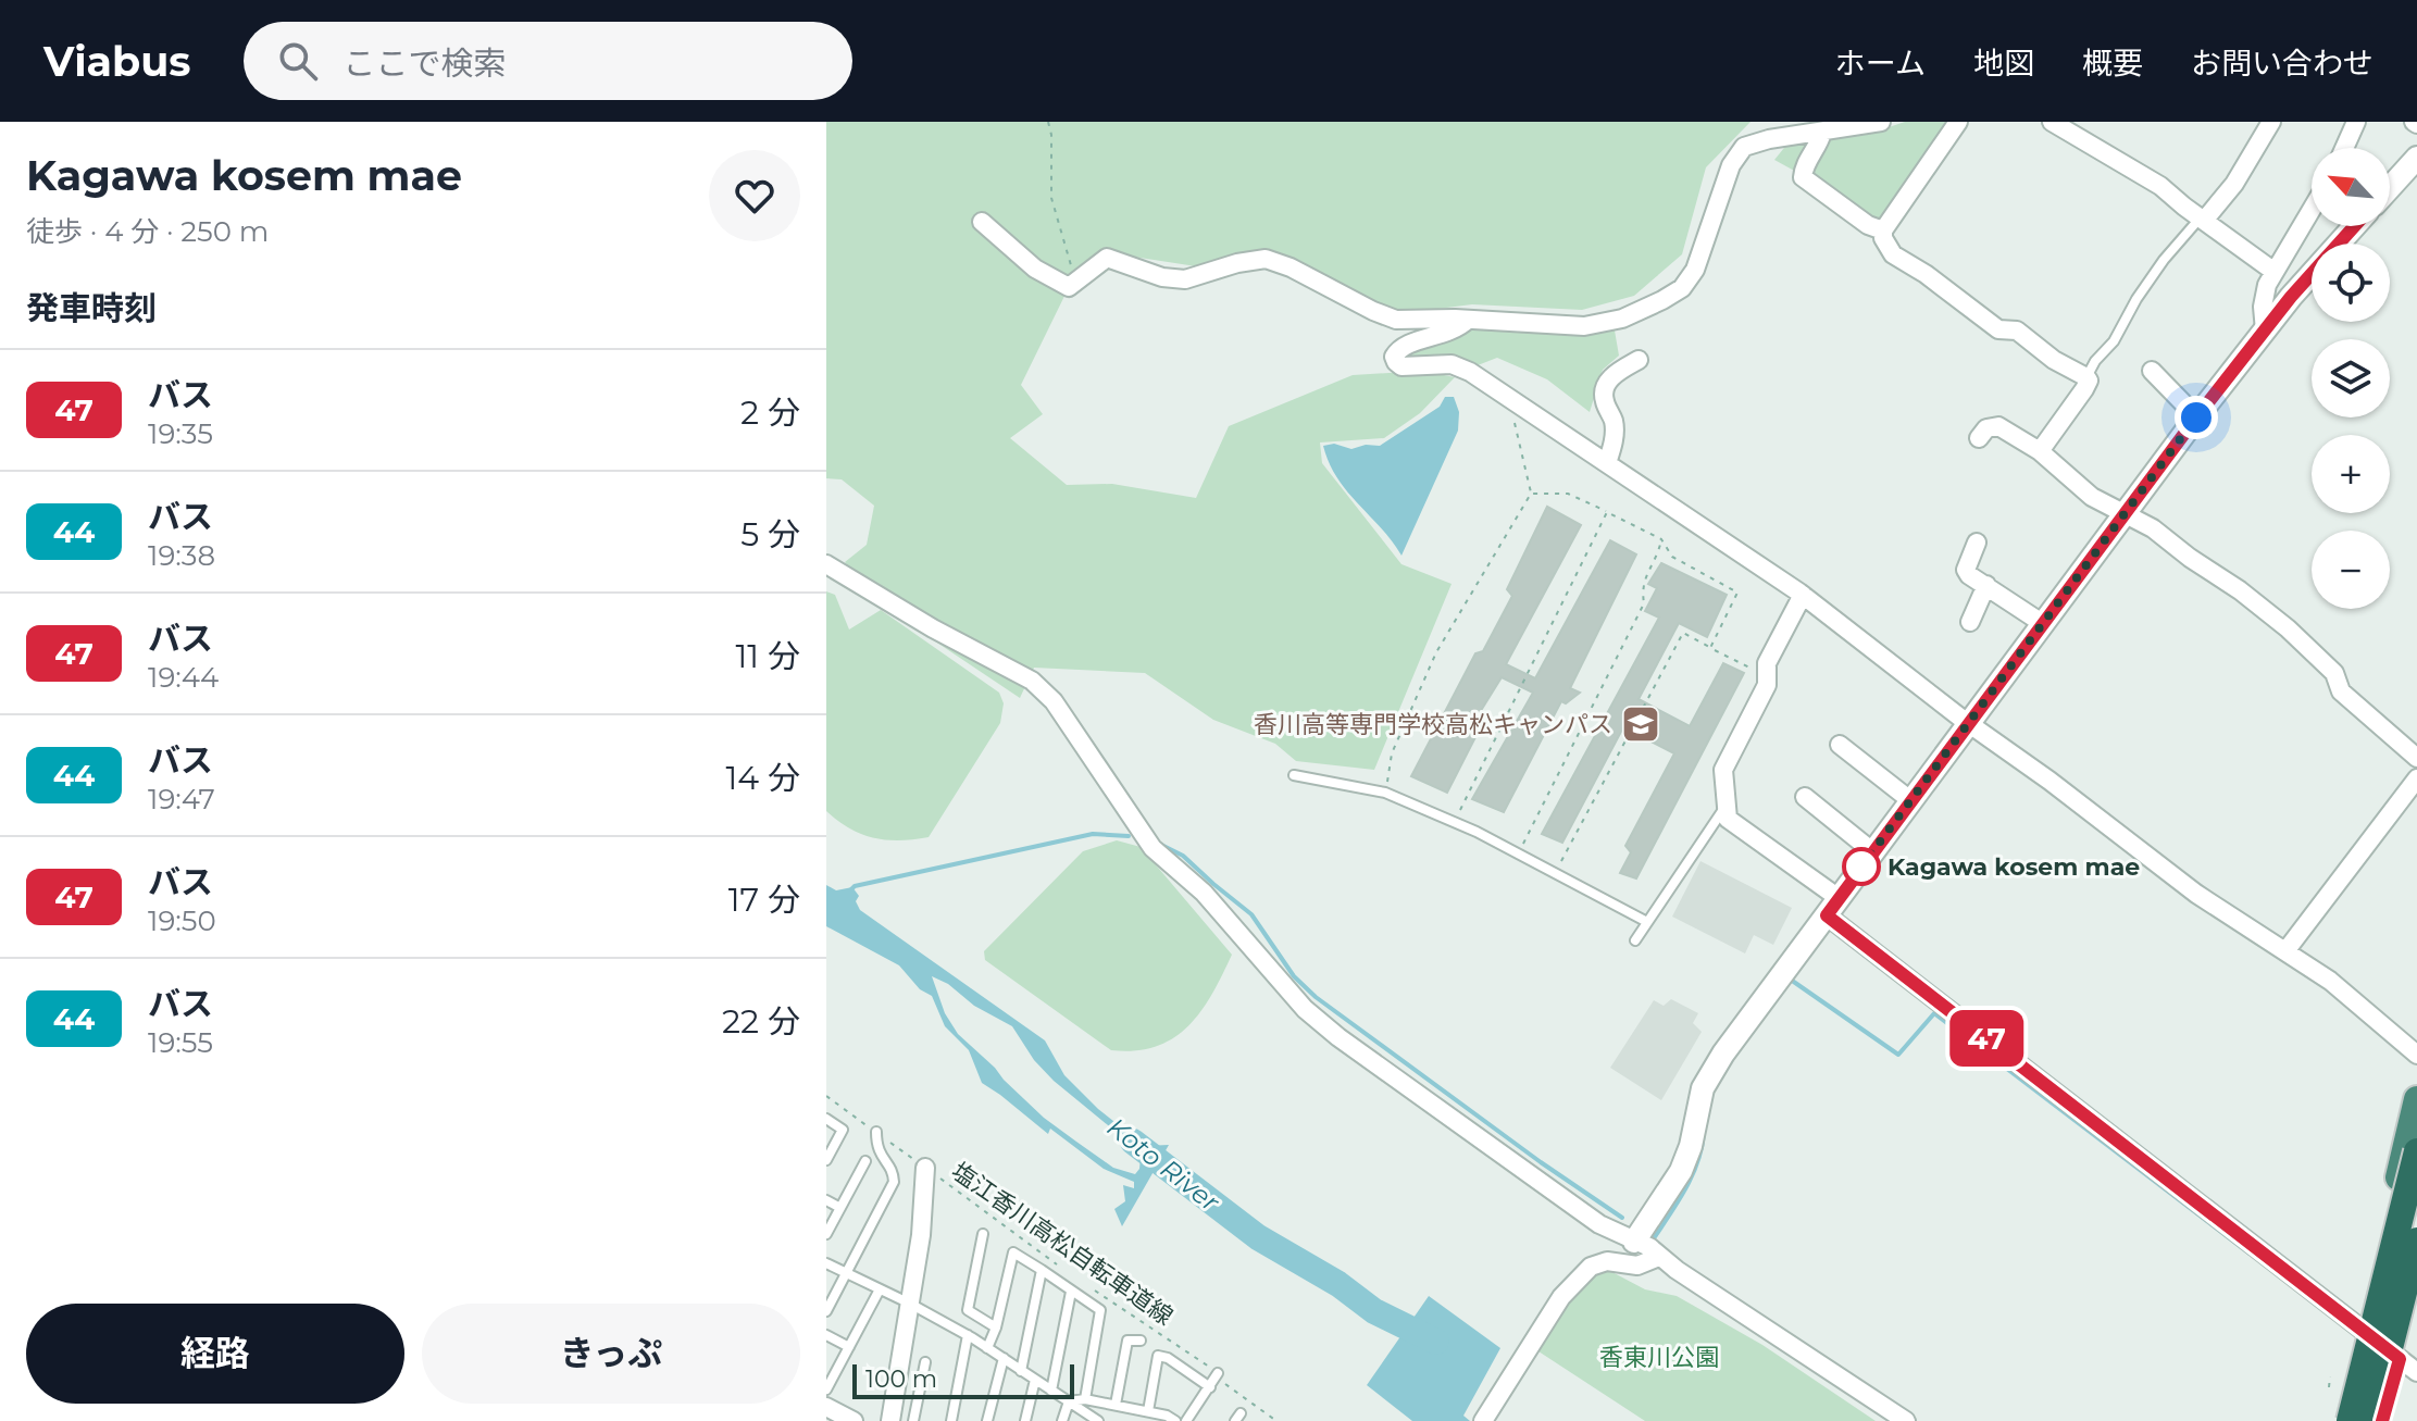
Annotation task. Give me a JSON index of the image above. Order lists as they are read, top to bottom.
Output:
{
  "streets": {
    "path": ["塩江香川高松自転車道線"]
  },
  "water": ["Koto River"],
  "parks": ["香東川公園"],
  "places": {
    "school or university": ["香川高等専門学校高松キャンパス"],
    "other": ["Kagawa kosem mae"]
  },
  "lines": ["bus line 47"],
  "scale_bar": "100 m",
  "north": "top left",
  "page": {
    "header": "Viabus",
    "search": "ここで検索",
    "nav": [
      "ホーム",
      "地図",
      "概要",
      "お問い合わせ"
    ],
    "heading": [
      ["Kagawa kosem mae", "徒歩 · 4 分 · 250 m"],
      "発車時刻"
    ],
    "on_map": "47",
    "map_buttons": ["+", "−"],
    "list": [
      {
        "mark": "47",
        "name": "バス",
        "note": "19:35",
        "value": "2 分"
      },
      {
        "mark": "44",
        "name": "バス",
        "note": "19:38",
        "value": "5 分"
      },
      {
        "mark": "47",
        "name": "バス",
        "note": "19:44",
        "value": "11 分"
      },
      {
        "mark": "44",
        "name": "バス",
        "note": "19:47",
        "value": "14 分"
      },
      {
        "mark": "47",
        "name": "バス",
        "note": "19:50",
        "value": "17 分"
      },
      {
        "mark": "44",
        "name": "バス",
        "note": "19:55",
        "value": "22 分"
      }
    ],
    "buttons": ["経路", "きっぷ"],
    "scale": "100 m"
  }
}
